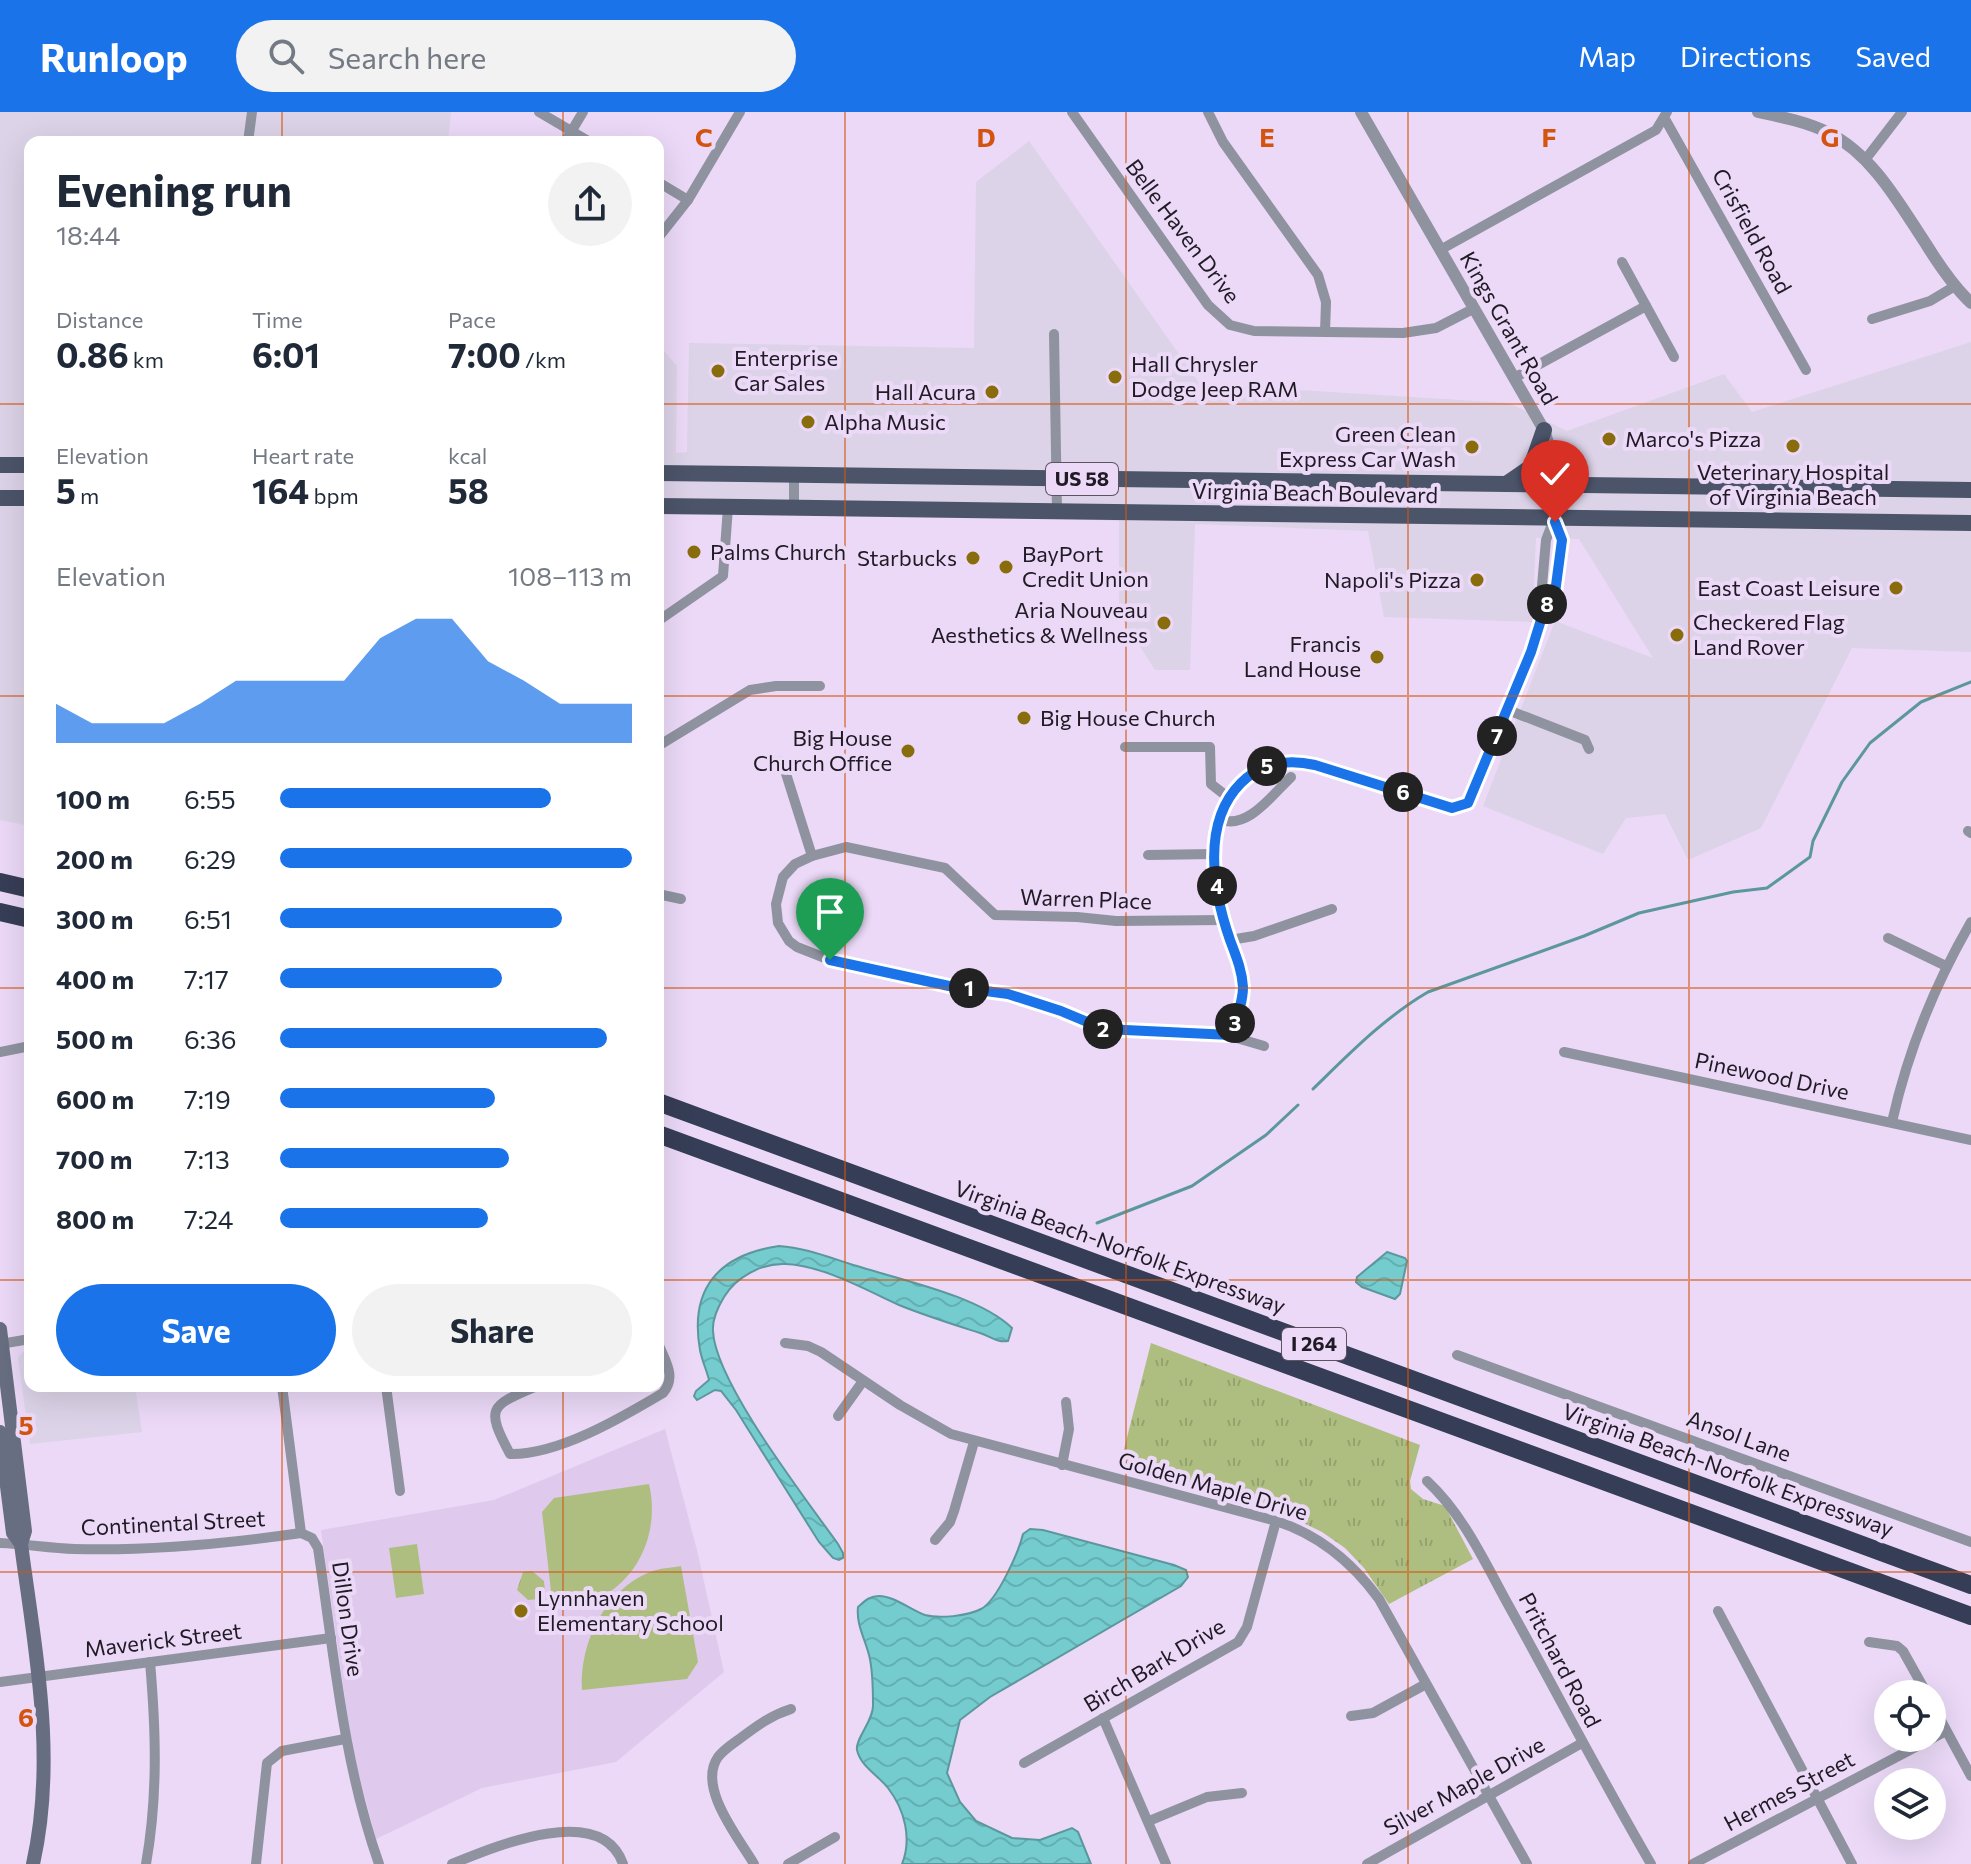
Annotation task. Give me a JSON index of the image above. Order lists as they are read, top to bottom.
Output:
{
  "streets": {
    "highway": ["Virginia Beach-Norfolk Expressway", "I 264"],
    "main road": ["US 58", "Virginia Beach Boulevard"],
    "street": [
      "Belle Haven Drive",
      "Crisfield Road",
      "Kings Grant Road",
      "Warren Place",
      "Pinewood Drive",
      "Ansol Lane",
      "Golden Maple Drive",
      "Continental Street",
      "Dillon Drive",
      "Maverick Street",
      "Pritchard Road",
      "Birch Bark Drive",
      "Silver Maple Drive",
      "Hermes Street"
    ]
  },
  "crossings": [
    ["Belle Haven Drive", "Kings Grant Road"],
    ["Kings Grant Road", "Virginia Beach Boulevard"],
    ["Golden Maple Drive", "Birch Bark Drive"],
    ["Golden Maple Drive", "Silver Maple Drive"],
    ["Continental Street", "Dillon Drive"],
    ["Dillon Drive", "Maverick Street"],
    ["Pritchard Road", "Silver Maple Drive"]
  ],
  "places": [
    "Enterprise Car Sales",
    "Hall Chrysler Dodge Jeep RAM",
    "Hall Acura",
    "Alpha Music",
    "Marco's Pizza",
    "Veterinary Hospital of Virginia Beach",
    "Green Clean Express Car Wash",
    "Palms Church",
    "Starbucks",
    "BayPort Credit Union",
    "Napoli's Pizza",
    "East Coast Leisure",
    "Aria Nouveau Aesthetics & Wellness",
    "Checkered Flag Land Rover",
    "Francis Land House",
    "Big House Church",
    "Big House Church Office",
    "Lynnhaven Elementary School"
  ],
  "page": {
    "header": "Runloop",
    "search": "Search here",
    "nav": ["Map", "Directions", "Saved"],
    "heading": ["Evening run", "18:44"],
    "stats": [
      ["Distance", "0.86 km"],
      ["Time", "6:01"],
      ["Pace", "7:00 /km"],
      ["Elevation", "5 m"],
      ["Heart rate", "164 bpm"],
      ["kcal", "58"]
    ],
    "chart": ["Elevation", "108–113 m"],
    "pins": [
      "8",
      "7",
      "5",
      "6",
      "4",
      "1",
      "3",
      "2"
    ],
    "list": [
      {
        "name": "100 m",
        "note": "6:55"
      },
      {
        "name": "200 m",
        "note": "6:29"
      },
      {
        "name": "300 m",
        "note": "6:51"
      },
      {
        "name": "400 m",
        "note": "7:17"
      },
      {
        "name": "500 m",
        "note": "6:36"
      },
      {
        "name": "600 m",
        "note": "7:19"
      },
      {
        "name": "700 m",
        "note": "7:13"
      },
      {
        "name": "800 m",
        "note": "7:24"
      }
    ],
    "buttons": ["Save", "Share"]
  },
  "grid": {
    "columns": [
      "C",
      "D",
      "E",
      "F",
      "G"
    ],
    "rows": ["5", "6"]
  }
}
